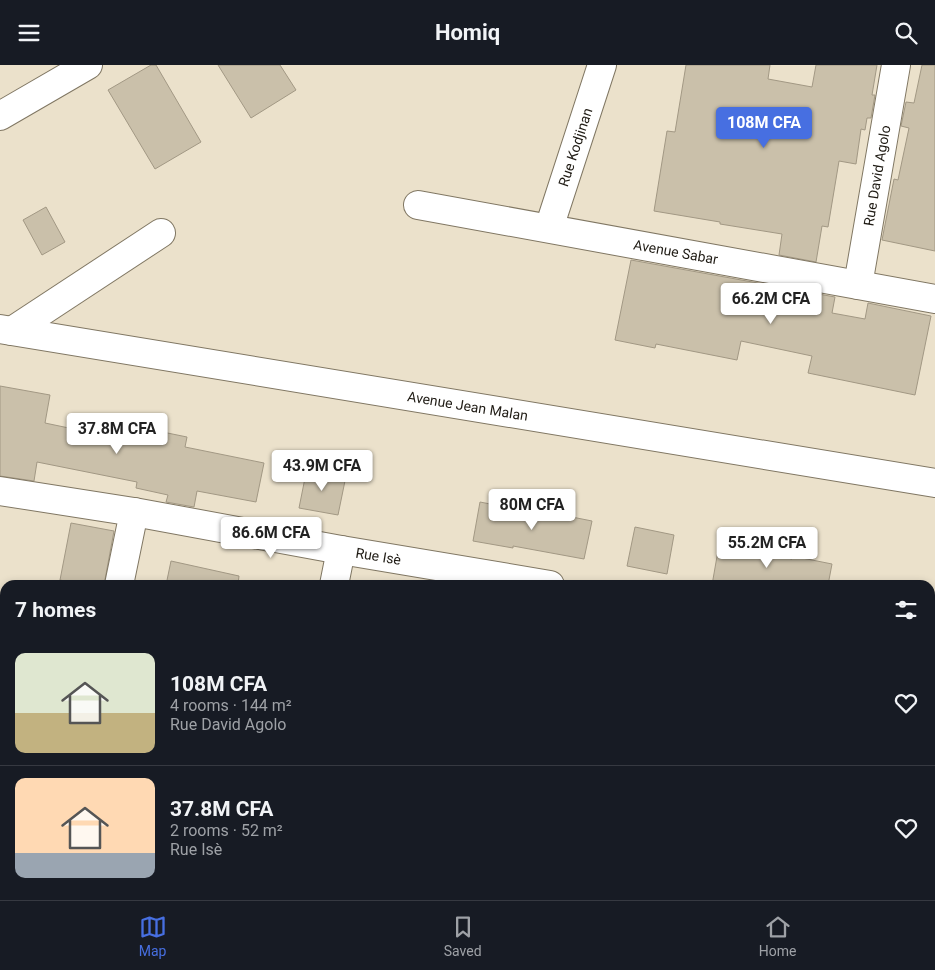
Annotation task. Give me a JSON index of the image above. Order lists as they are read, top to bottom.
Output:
{
  "streets": {
    "street": [
      "Rue Kodjinan",
      "Rue David Agolo",
      "Avenue Sabar",
      "Avenue Jean Malan",
      "Rue Isè"
    ]
  },
  "crossings": [
    ["Rue Kodjinan", "Avenue Sabar"],
    ["Rue David Agolo", "Avenue Sabar"]
  ],
  "page": {
    "header": "Homiq",
    "price": [
      "108M CFA",
      "66.2M CFA",
      "37.8M CFA",
      "43.9M CFA",
      "80M CFA",
      "86.6M CFA",
      "55.2M CFA"
    ],
    "heading": "7 homes",
    "list": [
      {
        "name": "108M CFA",
        "note": "4 rooms · 144 m² · Rue David Agolo"
      },
      {
        "name": "37.8M CFA",
        "note": "2 rooms · 52 m² · Rue Isè"
      }
    ],
    "tabs": ["Map", "Saved", "Home"]
  }
}
